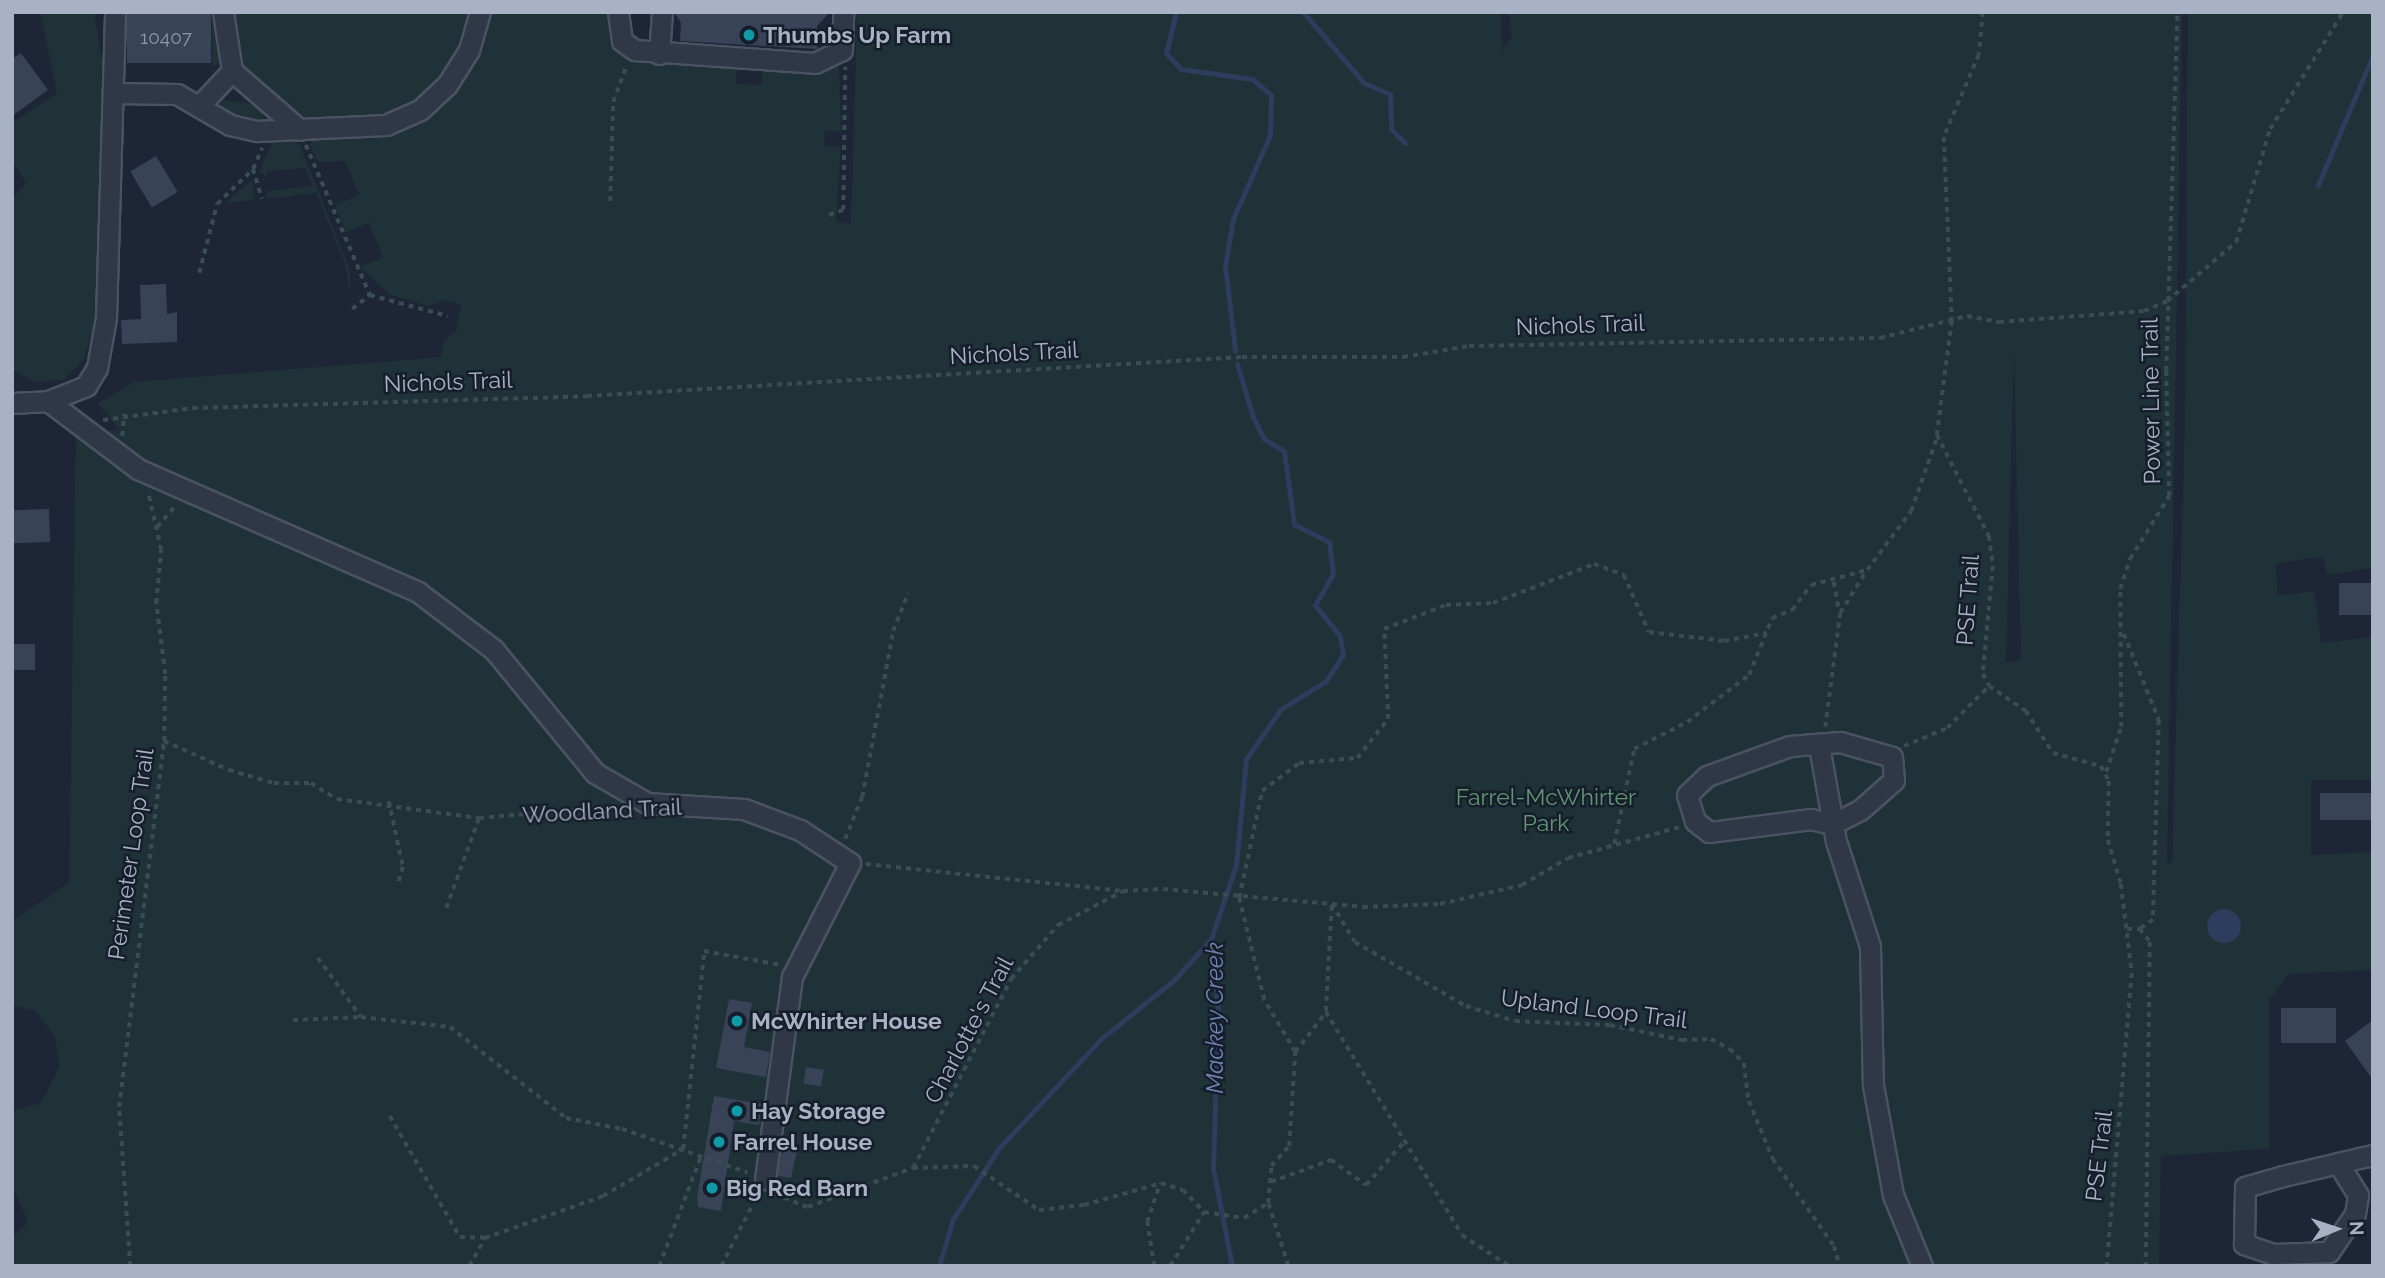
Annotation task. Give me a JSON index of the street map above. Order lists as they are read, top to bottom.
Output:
{
  "streets": {
    "street": ["Woodland Trail"],
    "path": [
      "Nichols Trail",
      "Power Line Trail",
      "PSE Trail",
      "Perimeter Loop Trail",
      "Upland Loop Trail",
      "Charlotte's Trail"
    ]
  },
  "crossings": [
    ["Nichols Trail", "Power Line Trail"],
    ["Power Line Trail", "PSE Trail"],
    ["Woodland Trail", "Perimeter Loop Trail"],
    ["Upland Loop Trail", "Charlotte's Trail"]
  ],
  "water": ["Mackey Creek"],
  "parks": ["Farrel-McWhirter Park"],
  "places": [
    "Thumbs Up Farm",
    "McWhirter House",
    "Hay Storage",
    "Farrel House",
    "Big Red Barn"
  ],
  "house_numbers": ["10407"],
  "north": "right"
}
